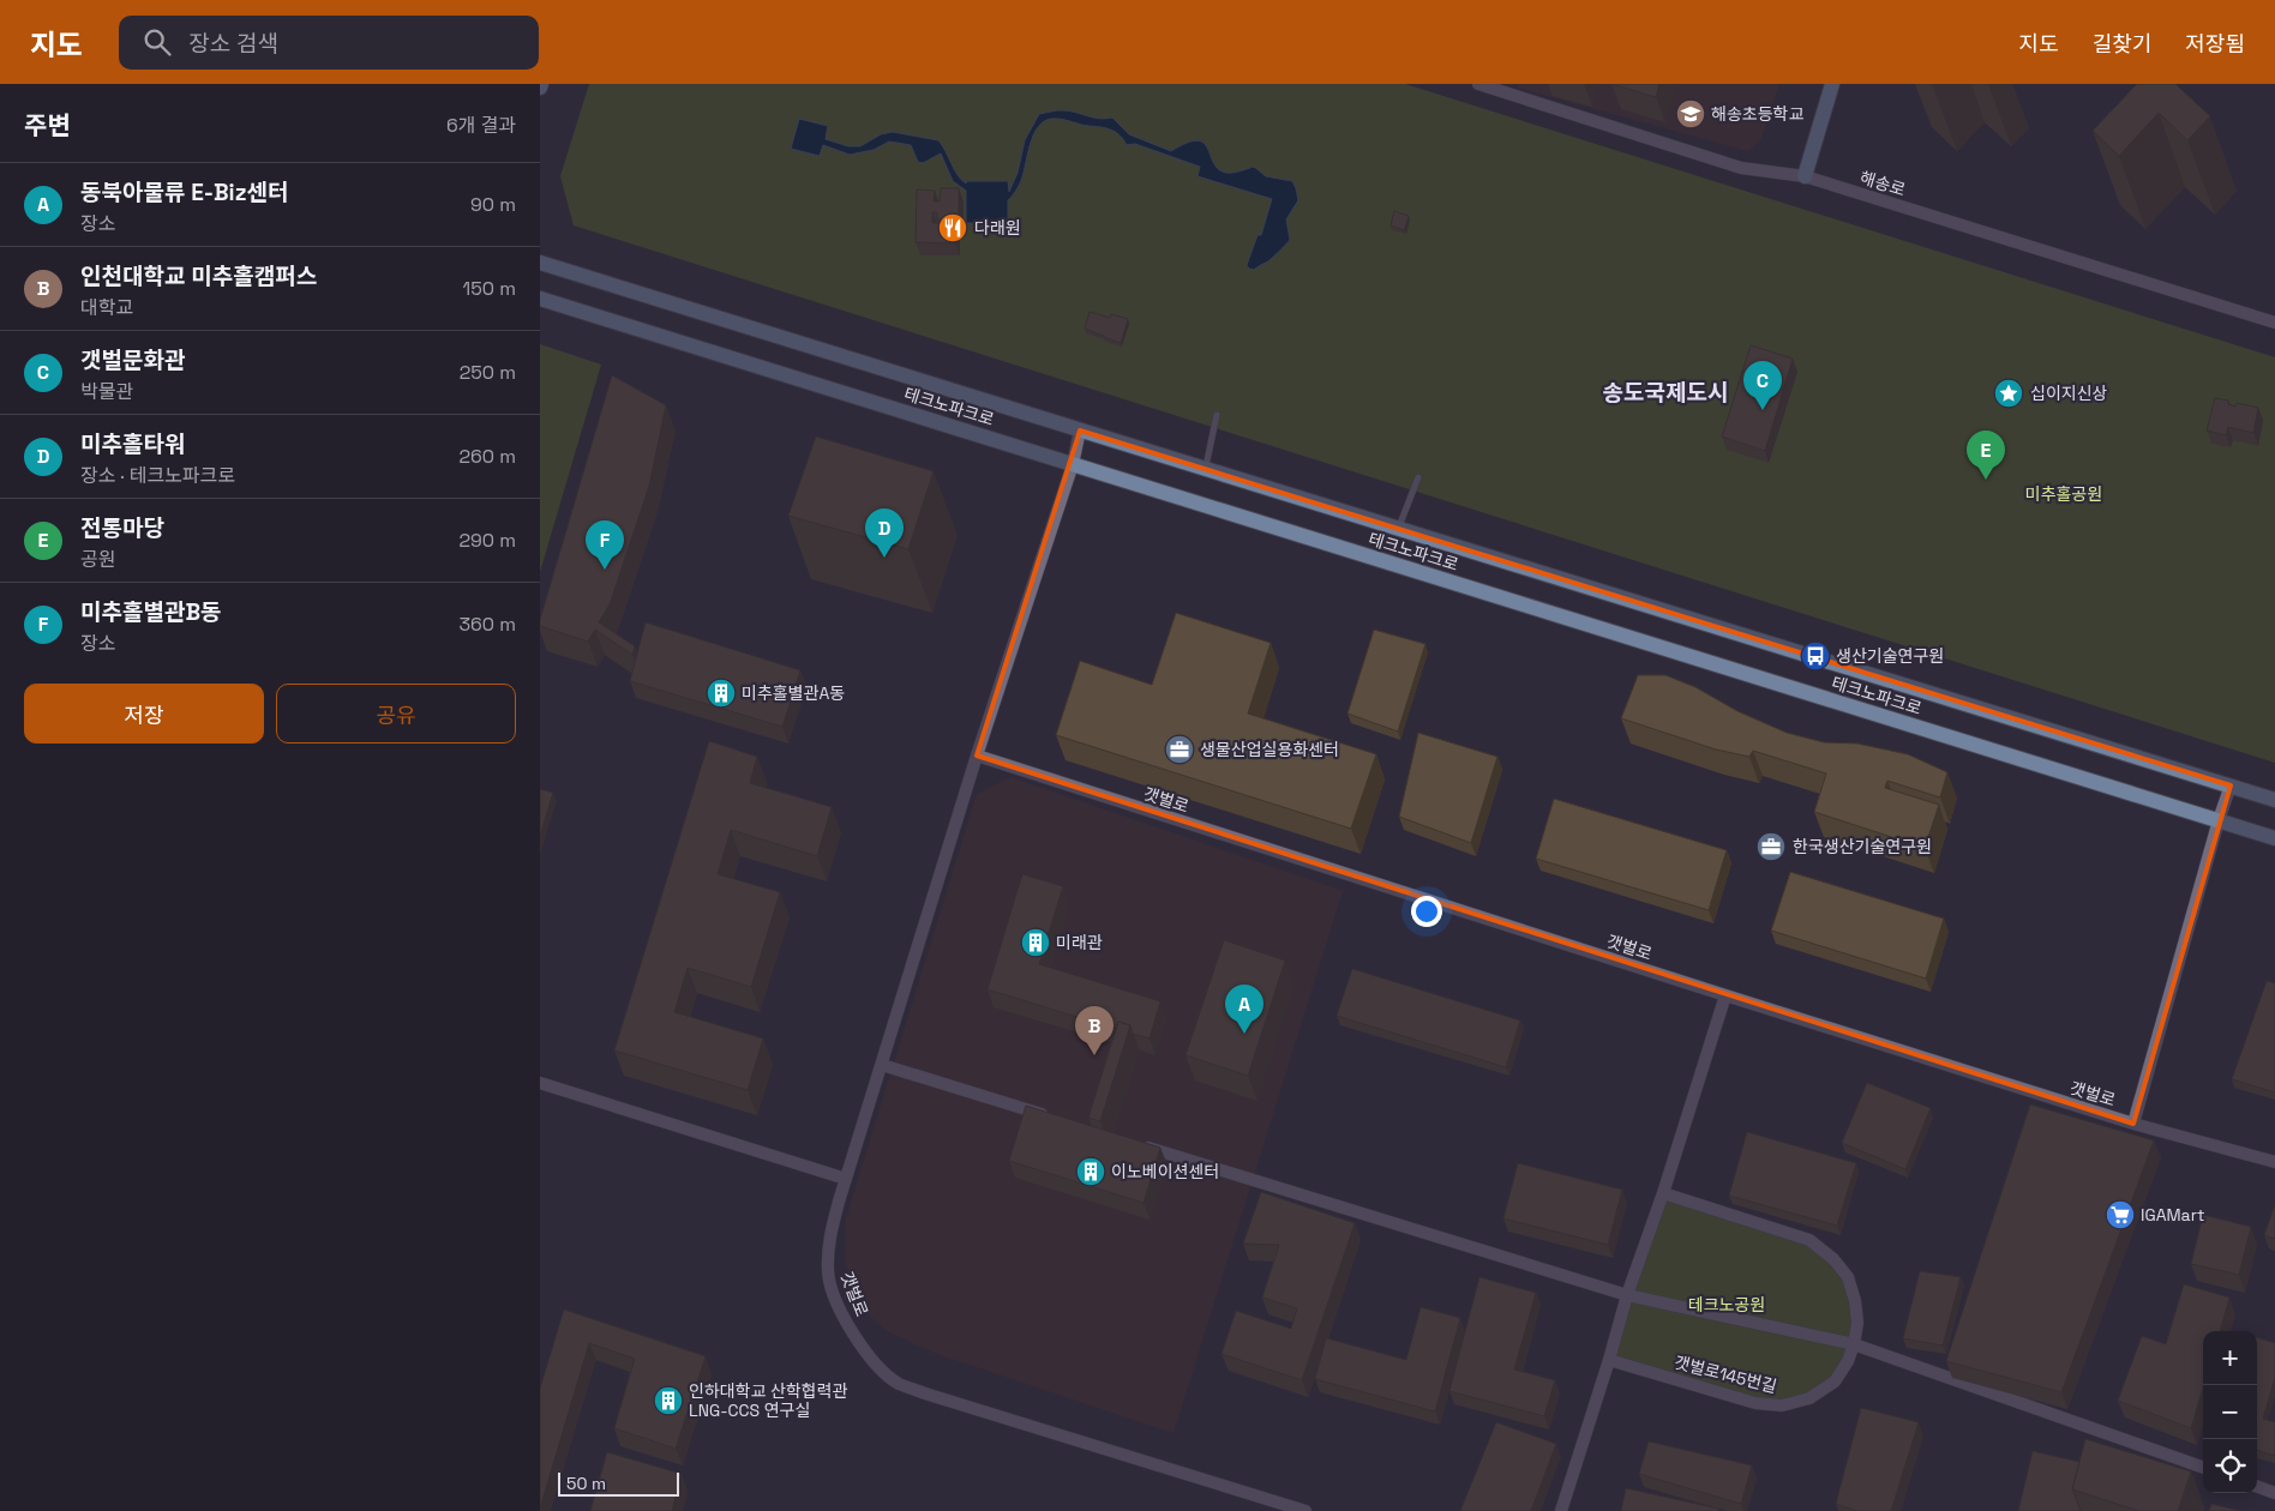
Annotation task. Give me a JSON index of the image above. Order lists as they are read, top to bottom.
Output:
{
  "streets": {
    "street": [
      "해송로",
      "테크노파크로",
      "갯벌로",
      "갯벌로145번길"
    ]
  },
  "crossings": [
    ["테크노파크로", "갯벌로"]
  ],
  "districts": ["송도국제도시"],
  "parks": ["미추홀공원", "테크노공원"],
  "places": {
    "school or university": ["해송초등학교"],
    "restaurant": ["다래원"],
    "place": ["십이지신상"],
    "bus stop": ["생산기술연구원"],
    "building": [
      "미추홀별관A동",
      "미래관",
      "이노베이션센터",
      "인하대학교 산학협력관 LNG-CCS 연구실"
    ],
    "office": ["생물산업실용화센터", "한국생산기술연구원"],
    "supermarket": ["IGAMart"]
  },
  "scale_bar": "50 m",
  "page": {
    "header": "지도",
    "search": "장소 검색",
    "nav": ["지도", "길찾기", "저장됨"],
    "heading": ["주변", "6개 결과"],
    "list": [
      {
        "mark": "A",
        "name": "동북아물류 E-Biz센터",
        "note": "장소",
        "value": "90 m"
      },
      {
        "mark": "B",
        "name": "인천대학교 미추홀캠퍼스",
        "note": "대학교",
        "value": "150 m"
      },
      {
        "mark": "C",
        "name": "갯벌문화관",
        "note": "박물관",
        "value": "250 m"
      },
      {
        "mark": "D",
        "name": "미추홀타워",
        "note": "장소 · 테크노파크로",
        "value": "260 m"
      },
      {
        "mark": "E",
        "name": "전통마당",
        "note": "공원",
        "value": "290 m"
      },
      {
        "mark": "F",
        "name": "미추홀별관B동",
        "note": "장소",
        "value": "360 m"
      }
    ],
    "pins": [
      "C",
      "E",
      "D",
      "F",
      "A",
      "B"
    ],
    "buttons": ["저장", "공유"],
    "map_buttons": ["+", "−"],
    "scale": "50 m"
  }
}
